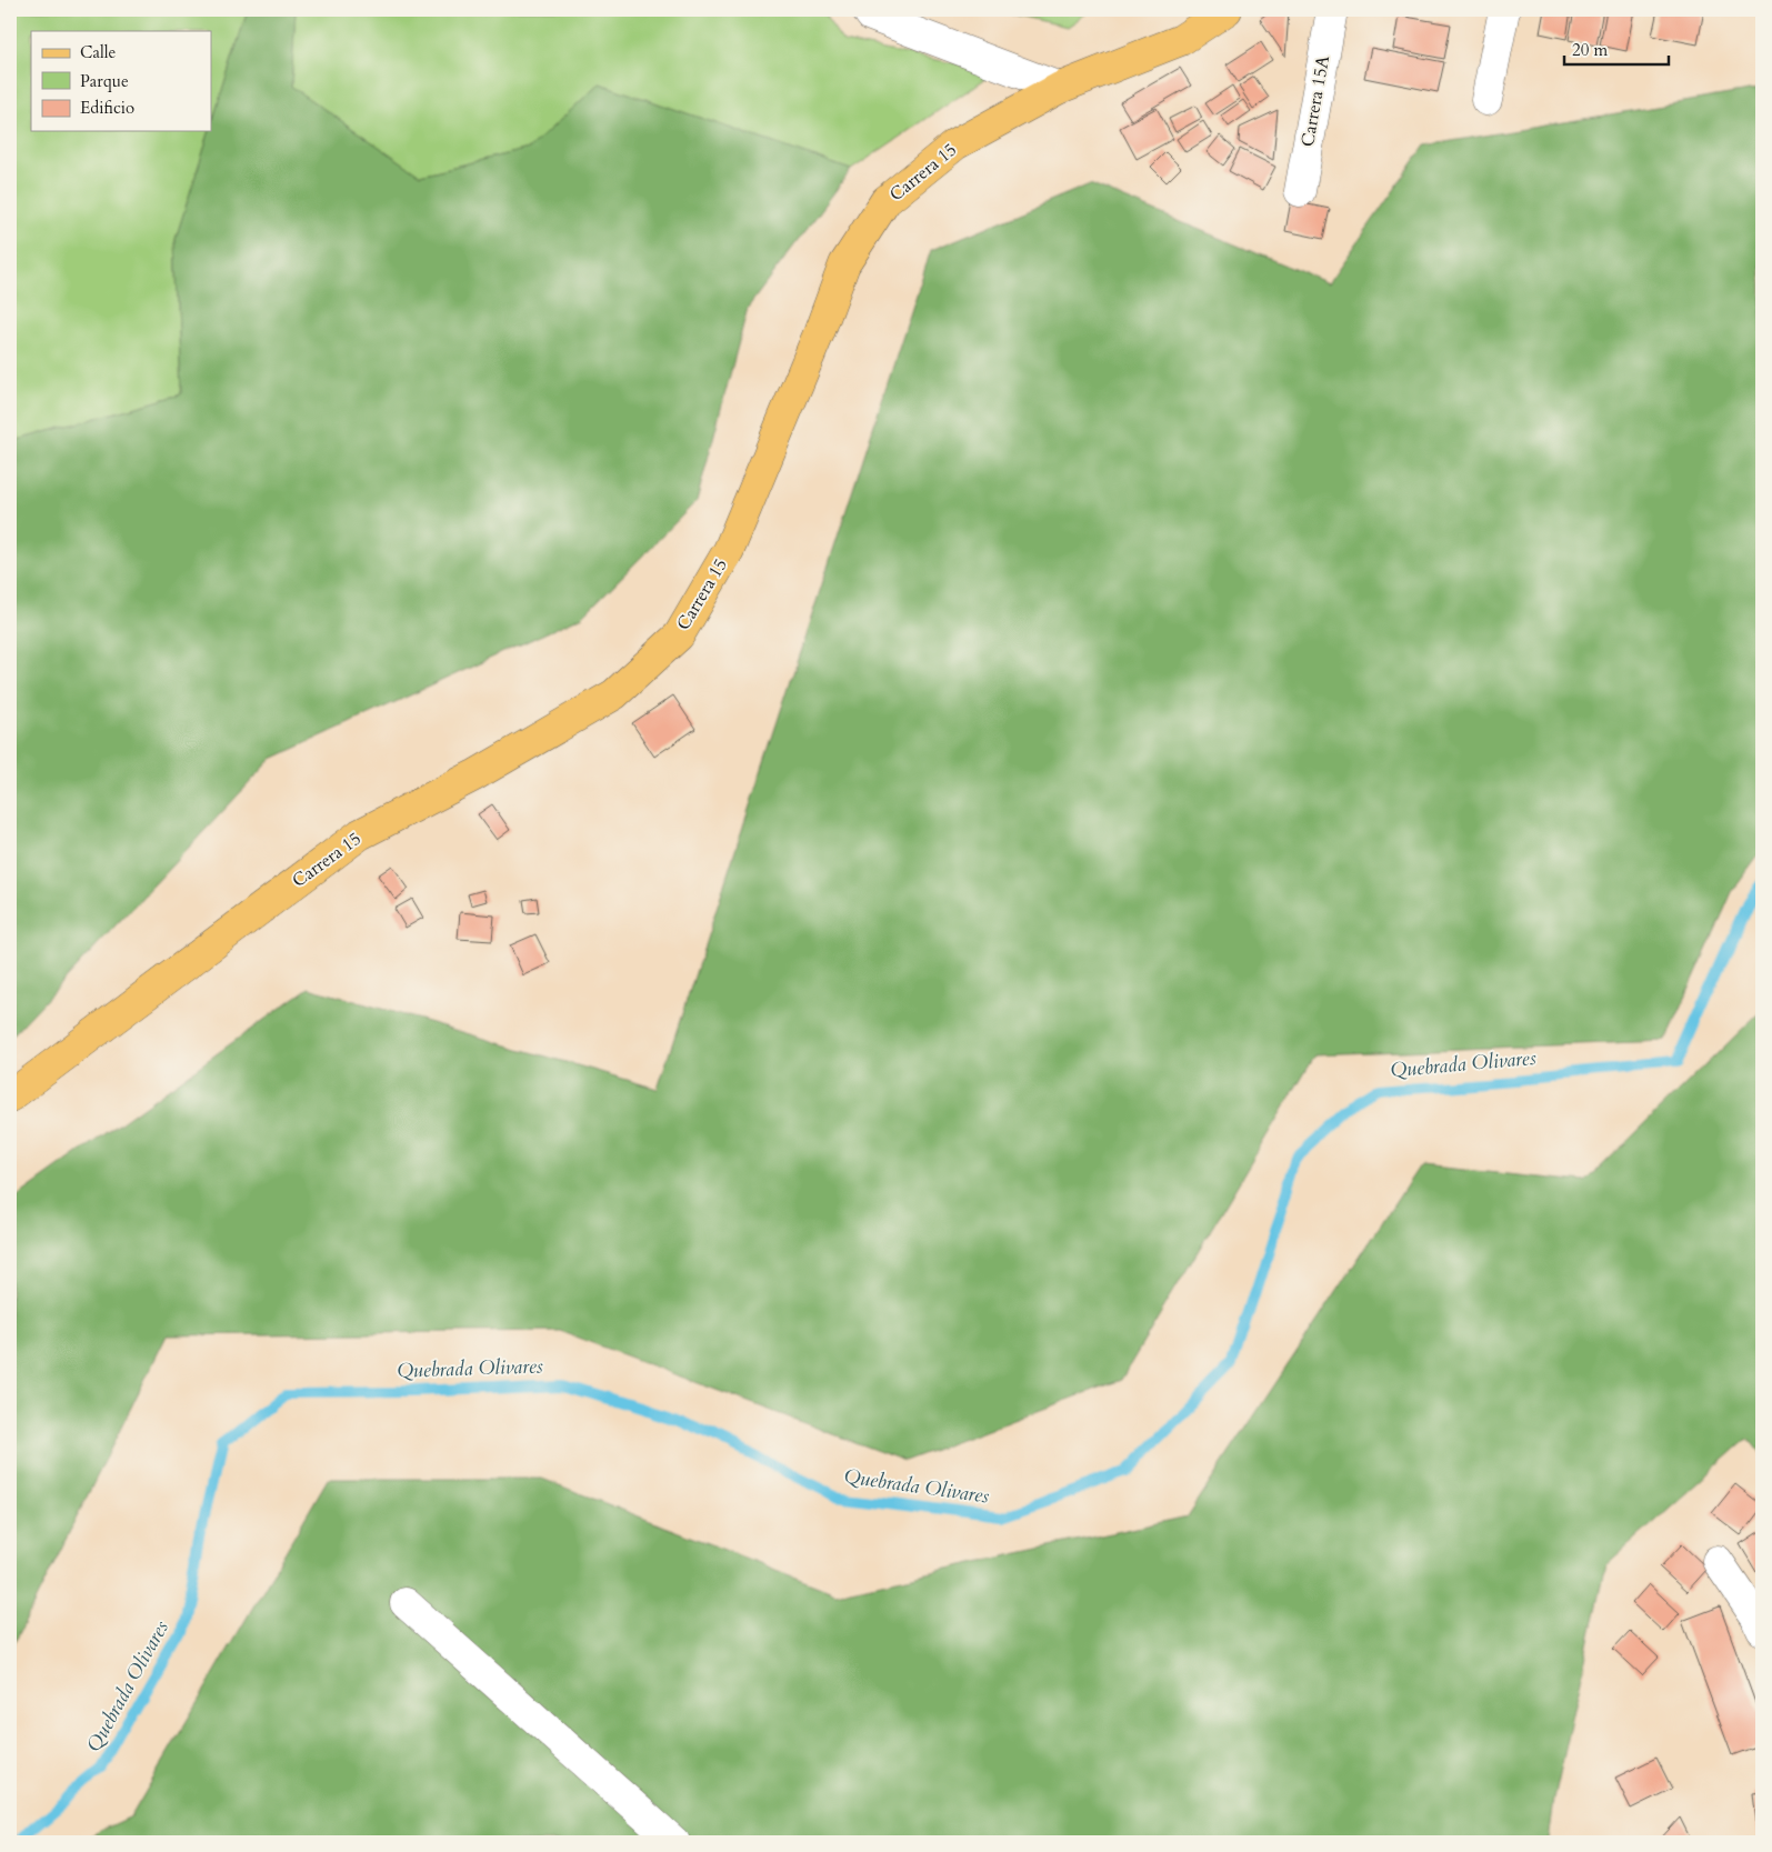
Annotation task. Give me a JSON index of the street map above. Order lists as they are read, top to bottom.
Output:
{
  "streets": {
    "main road": ["Carrera 15"],
    "street": ["Carrera 15A"]
  },
  "water": ["Quebrada Olivares"],
  "legend": ["Calle", "Parque", "Edificio"],
  "scale_bar": "20 m"
}
